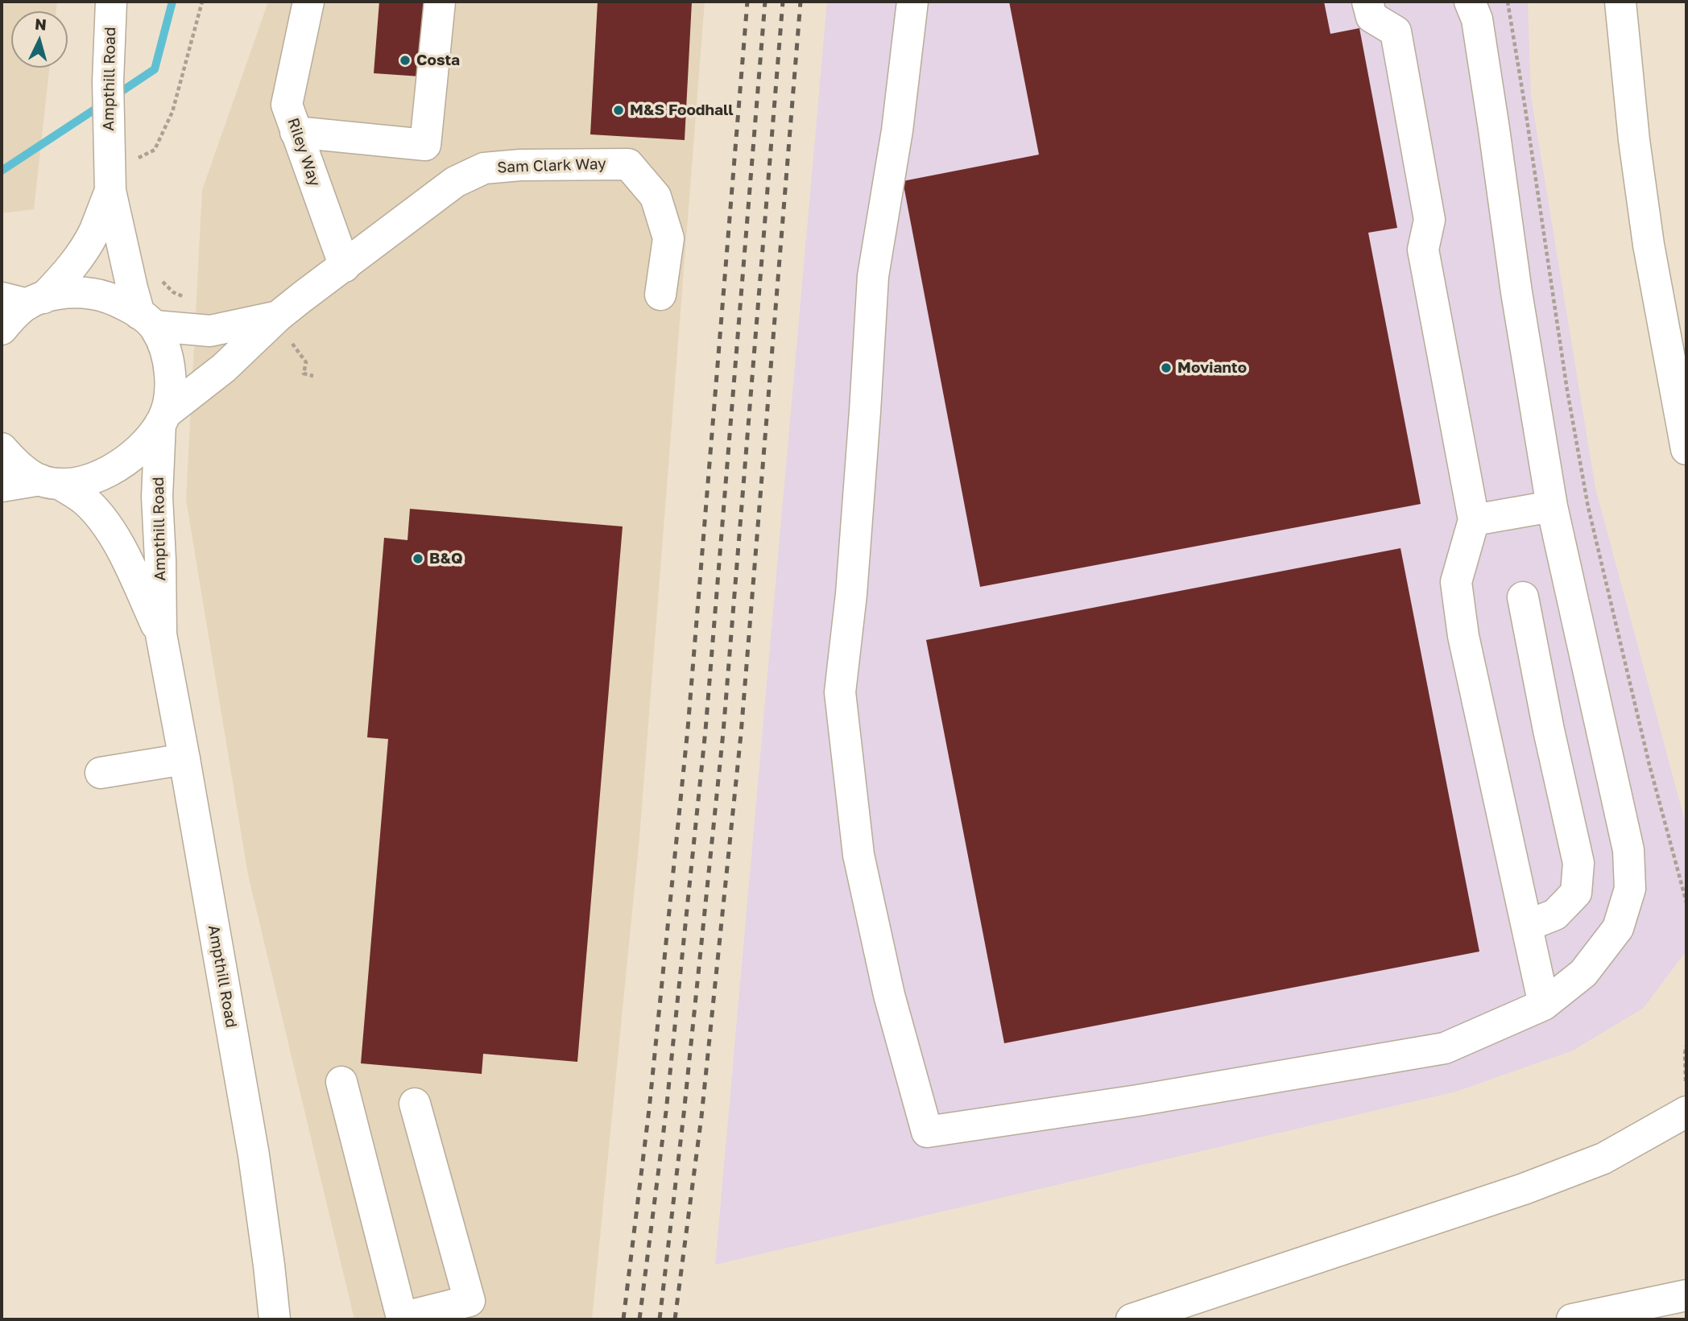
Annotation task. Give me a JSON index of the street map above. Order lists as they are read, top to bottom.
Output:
{
  "streets": {
    "main road": ["Ampthill Road", "Riley Way", "Sam Clark Way"]
  },
  "crossings": [
    ["Ampthill Road", "Sam Clark Way"],
    ["Riley Way", "Sam Clark Way"]
  ],
  "places": [
    "Costa",
    "M&S Foodhall",
    "Movianto",
    "B&Q"
  ],
  "north": "top"
}
